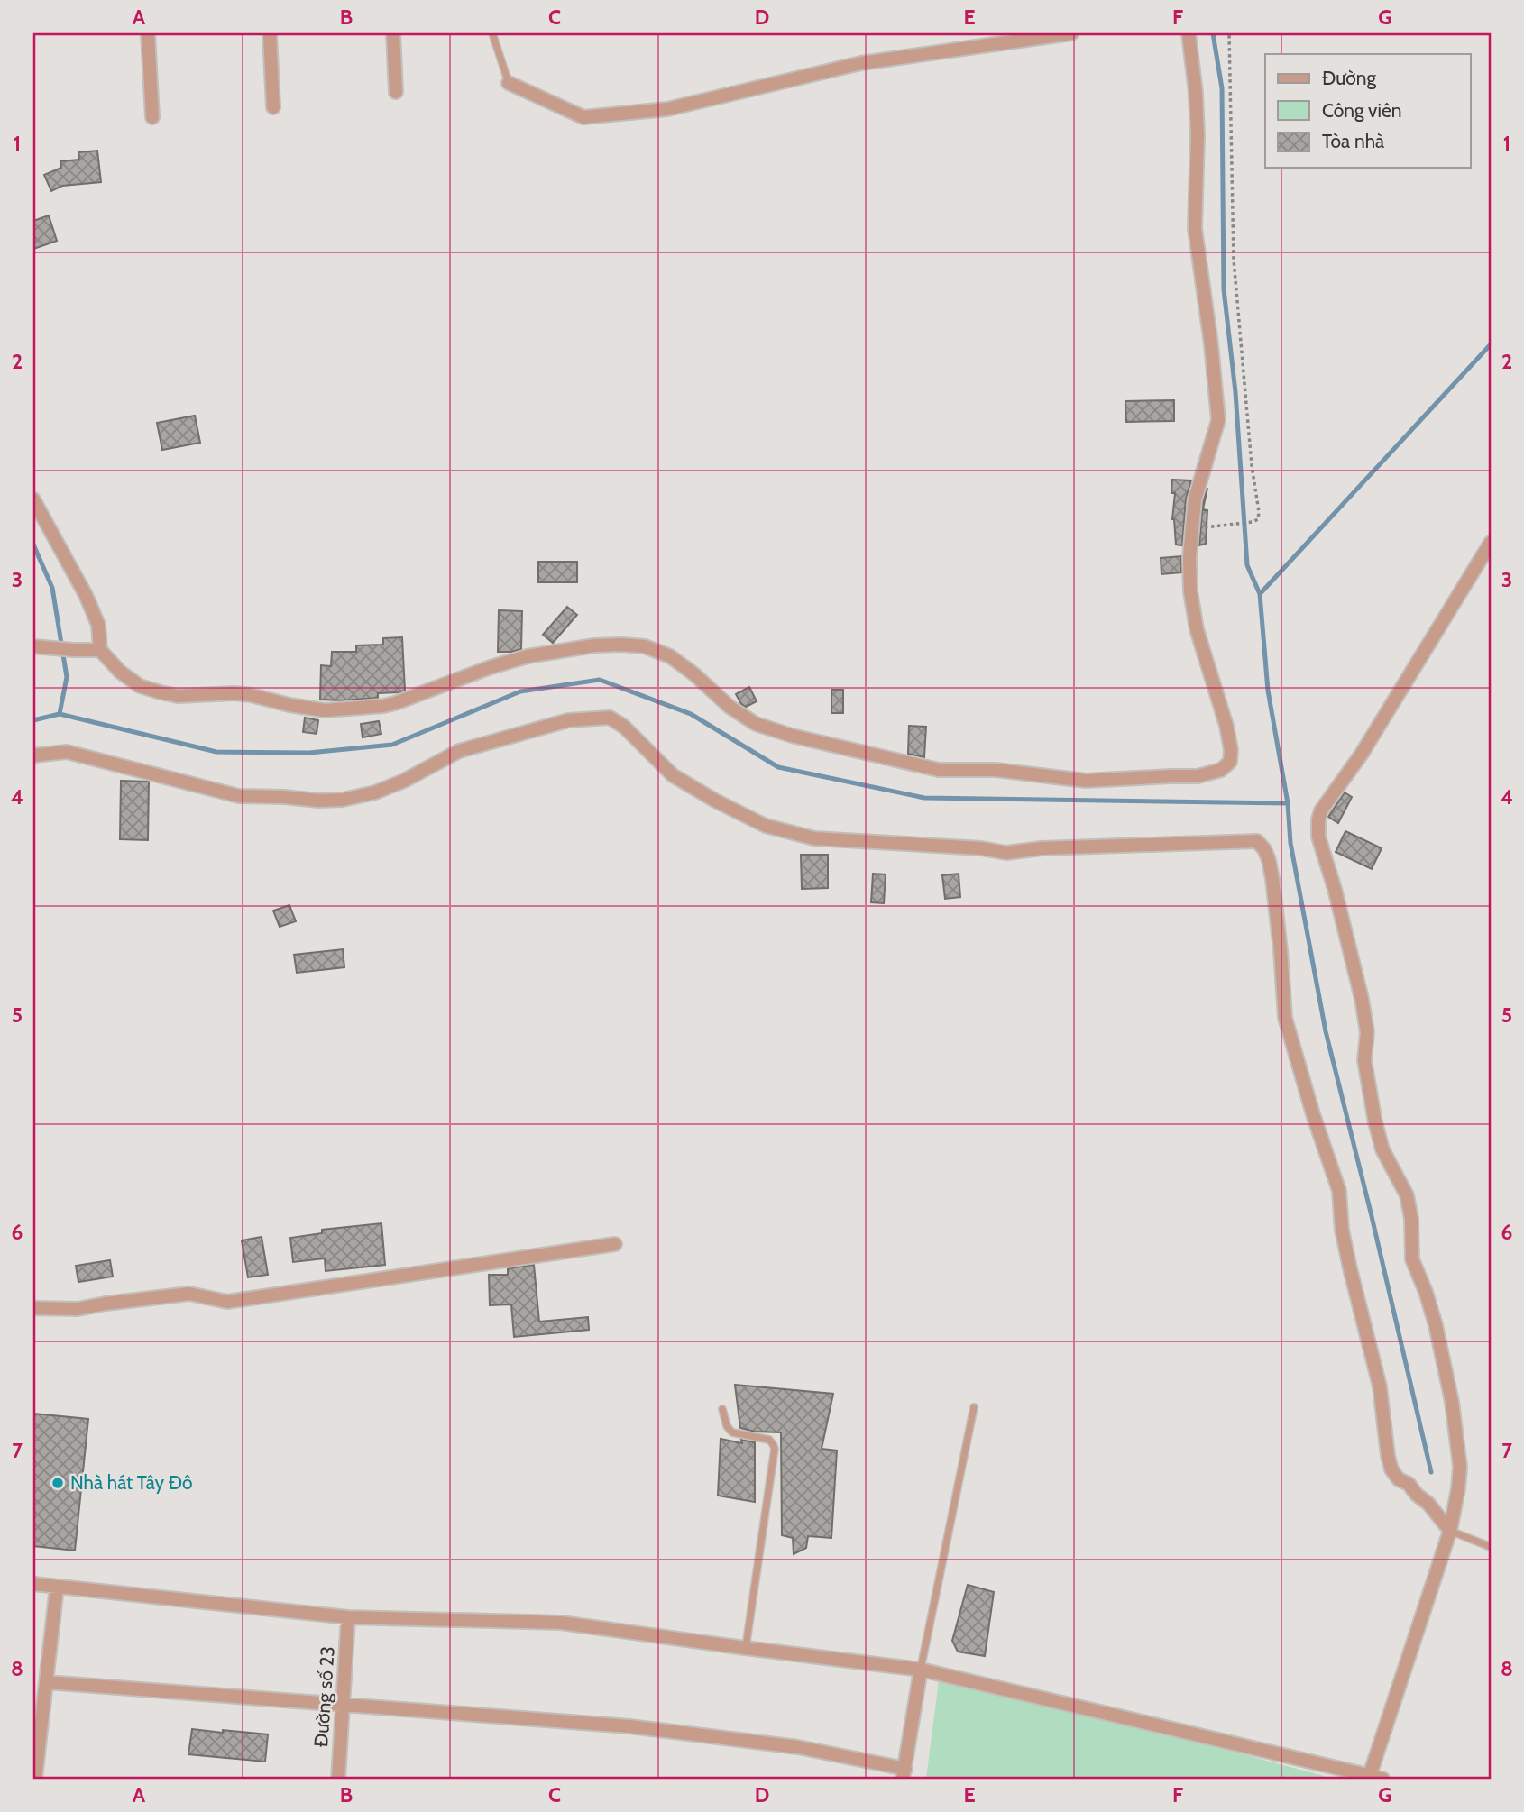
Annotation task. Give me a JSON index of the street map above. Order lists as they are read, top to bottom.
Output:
{
  "streets": {
    "street": ["Đường số 23"]
  },
  "places": ["Nhà hát Tây Đô"],
  "legend": ["Đường", "Công viên", "Tòa nhà"],
  "grid": {
    "columns": [
      "A",
      "B",
      "C",
      "D",
      "E",
      "F",
      "G"
    ],
    "rows": [
      "1",
      "2",
      "3",
      "4",
      "5",
      "6",
      "7",
      "8"
    ]
  }
}
